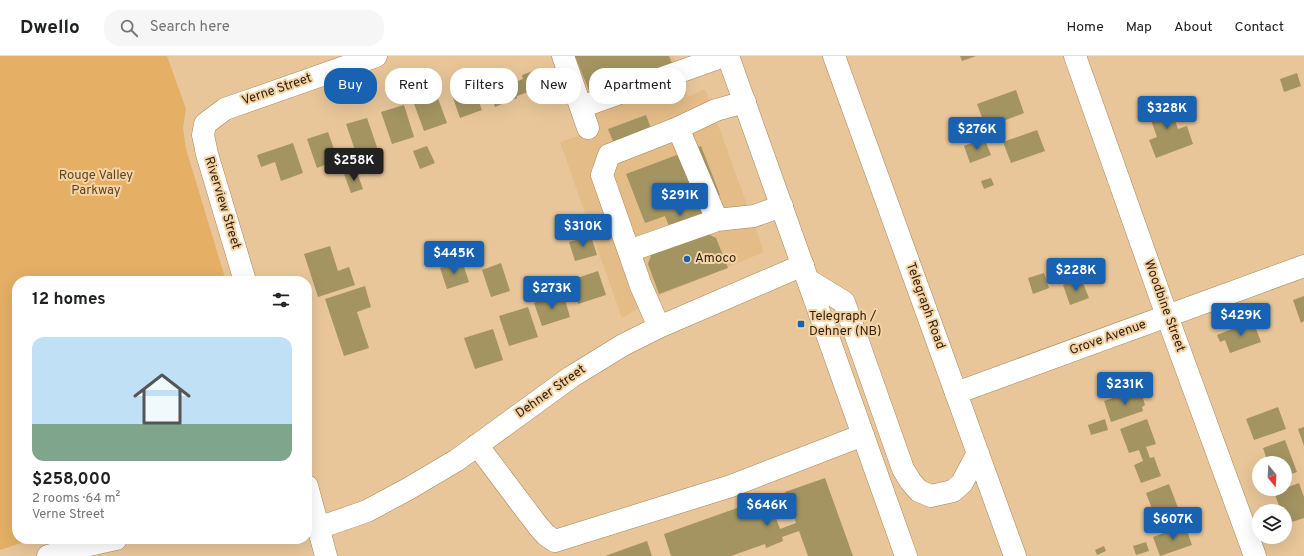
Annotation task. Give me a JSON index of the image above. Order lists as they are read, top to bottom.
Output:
{
  "streets": {
    "street": [
      "Verne Street",
      "Riverview Street",
      "Telegraph Road",
      "Woodbine Street",
      "Grove Avenue",
      "Dehner Street"
    ]
  },
  "crossings": [
    ["Verne Street", "Riverview Street"],
    ["Telegraph Road", "Grove Avenue"],
    ["Woodbine Street", "Grove Avenue"]
  ],
  "parks": ["Rouge Valley Parkway"],
  "places": {
    "other": ["Amoco"],
    "transit": ["Telegraph / Dehner (NB)"]
  },
  "north": "bottom",
  "page": {
    "header": "Dwello",
    "search": "Search here",
    "nav": [
      "Home",
      "Map",
      "About",
      "Contact"
    ],
    "chip": [
      "Buy",
      "Rent",
      "Filters",
      "New",
      "Apartment"
    ],
    "price": [
      "$328K",
      "$276K",
      "$258K",
      "$291K",
      "$310K",
      "$445K",
      "$228K",
      "$273K",
      "$429K",
      "$231K",
      "$646K",
      "$607K"
    ],
    "heading": "12 homes",
    "list": [
      {
        "name": "$258,000",
        "note": "2 rooms · 64 m² · Verne Street"
      }
    ]
  }
}
